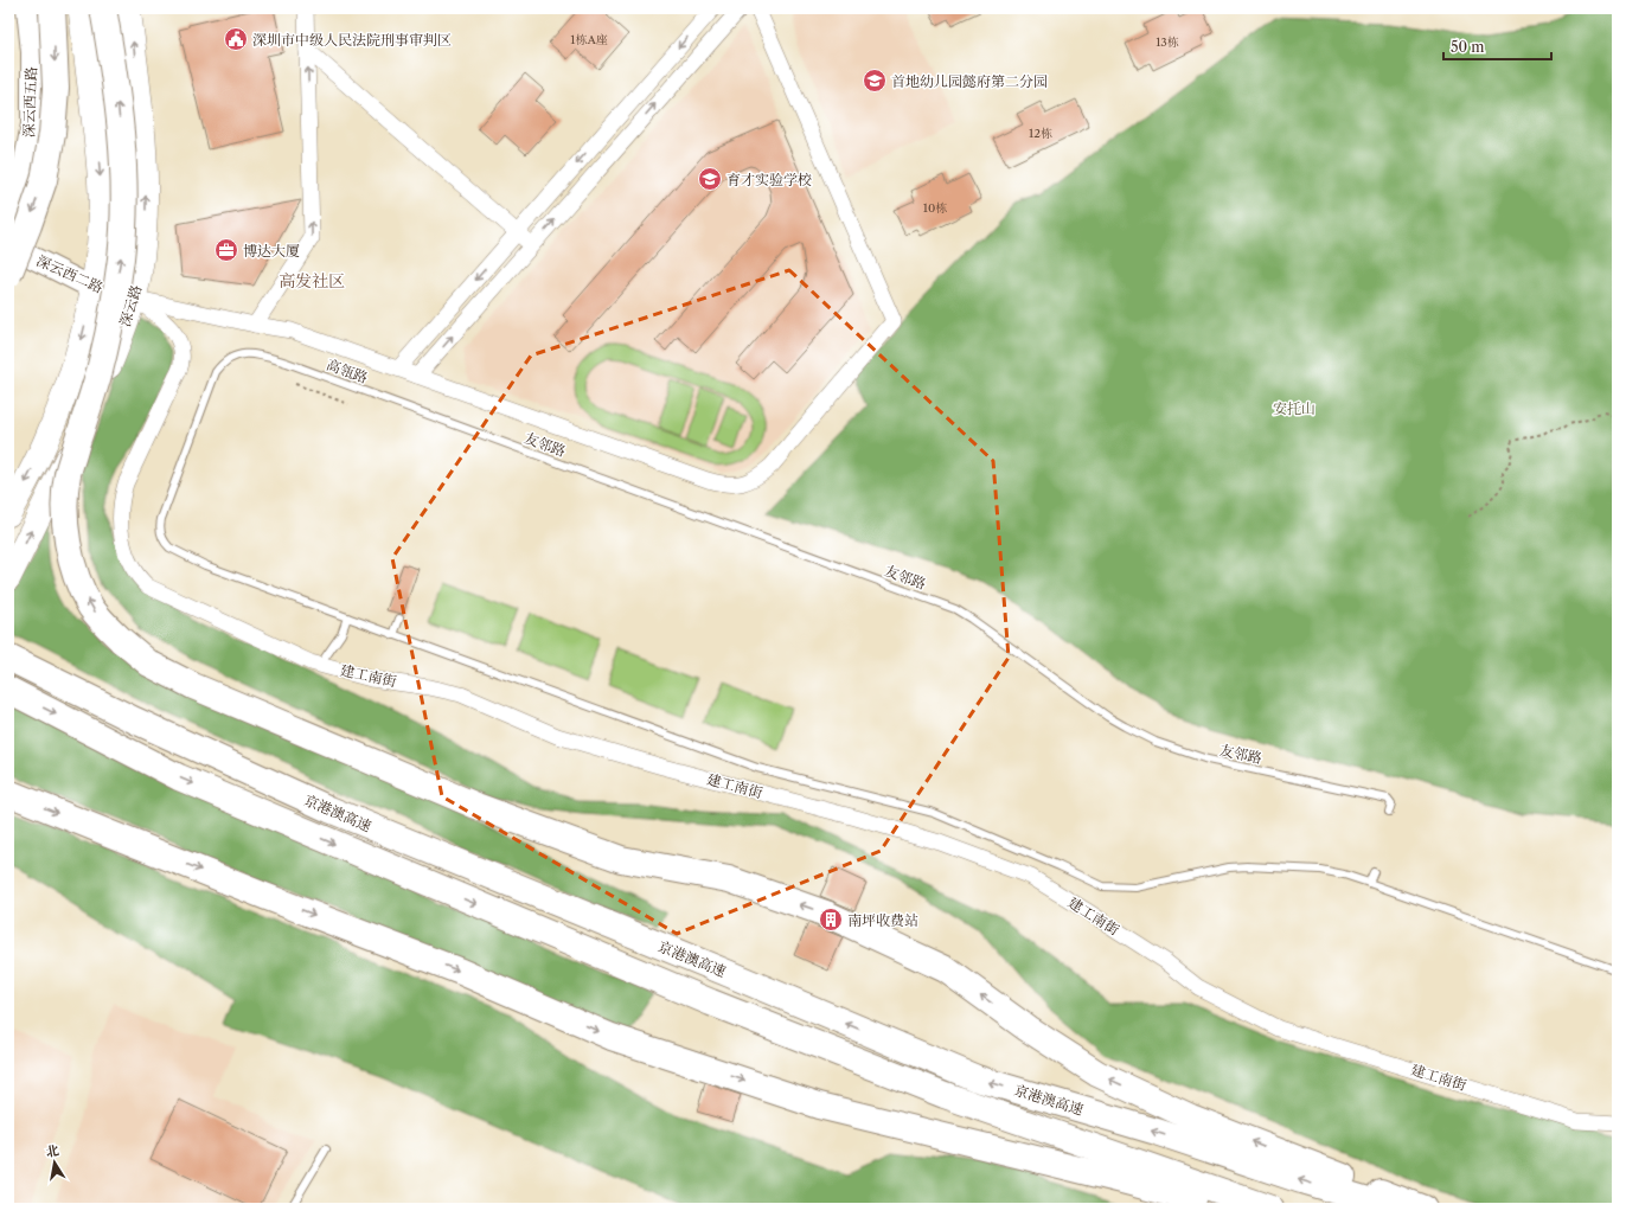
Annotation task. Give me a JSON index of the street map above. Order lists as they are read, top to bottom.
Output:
{
  "streets": {
    "highway": ["京港澳高速"],
    "main road": ["深云路"],
    "street": ["深云西五路", "深云西二路", "建工南街"],
    "lane": ["高瓴路", "友邻路"]
  },
  "crossings": [
    ["深云西二路", "深云路"],
    ["深云西二路", "建工南街"],
    ["深云路", "建工南街"],
    ["高瓴路", "友邻路"]
  ],
  "districts": ["高发社区"],
  "parks": ["安托山"],
  "places": {
    "public building": ["深圳市中级人民法院刑事审判区"],
    "school or university": ["首地幼儿园懿府第二分园", "育才实验学校"],
    "office": ["博达大厦"],
    "building": ["南坪收费站"]
  },
  "house_numbers": [
    "1栋A座",
    "13栋",
    "12栋",
    "10栋"
  ],
  "scale_bar": "50 m",
  "north": "top"
}
